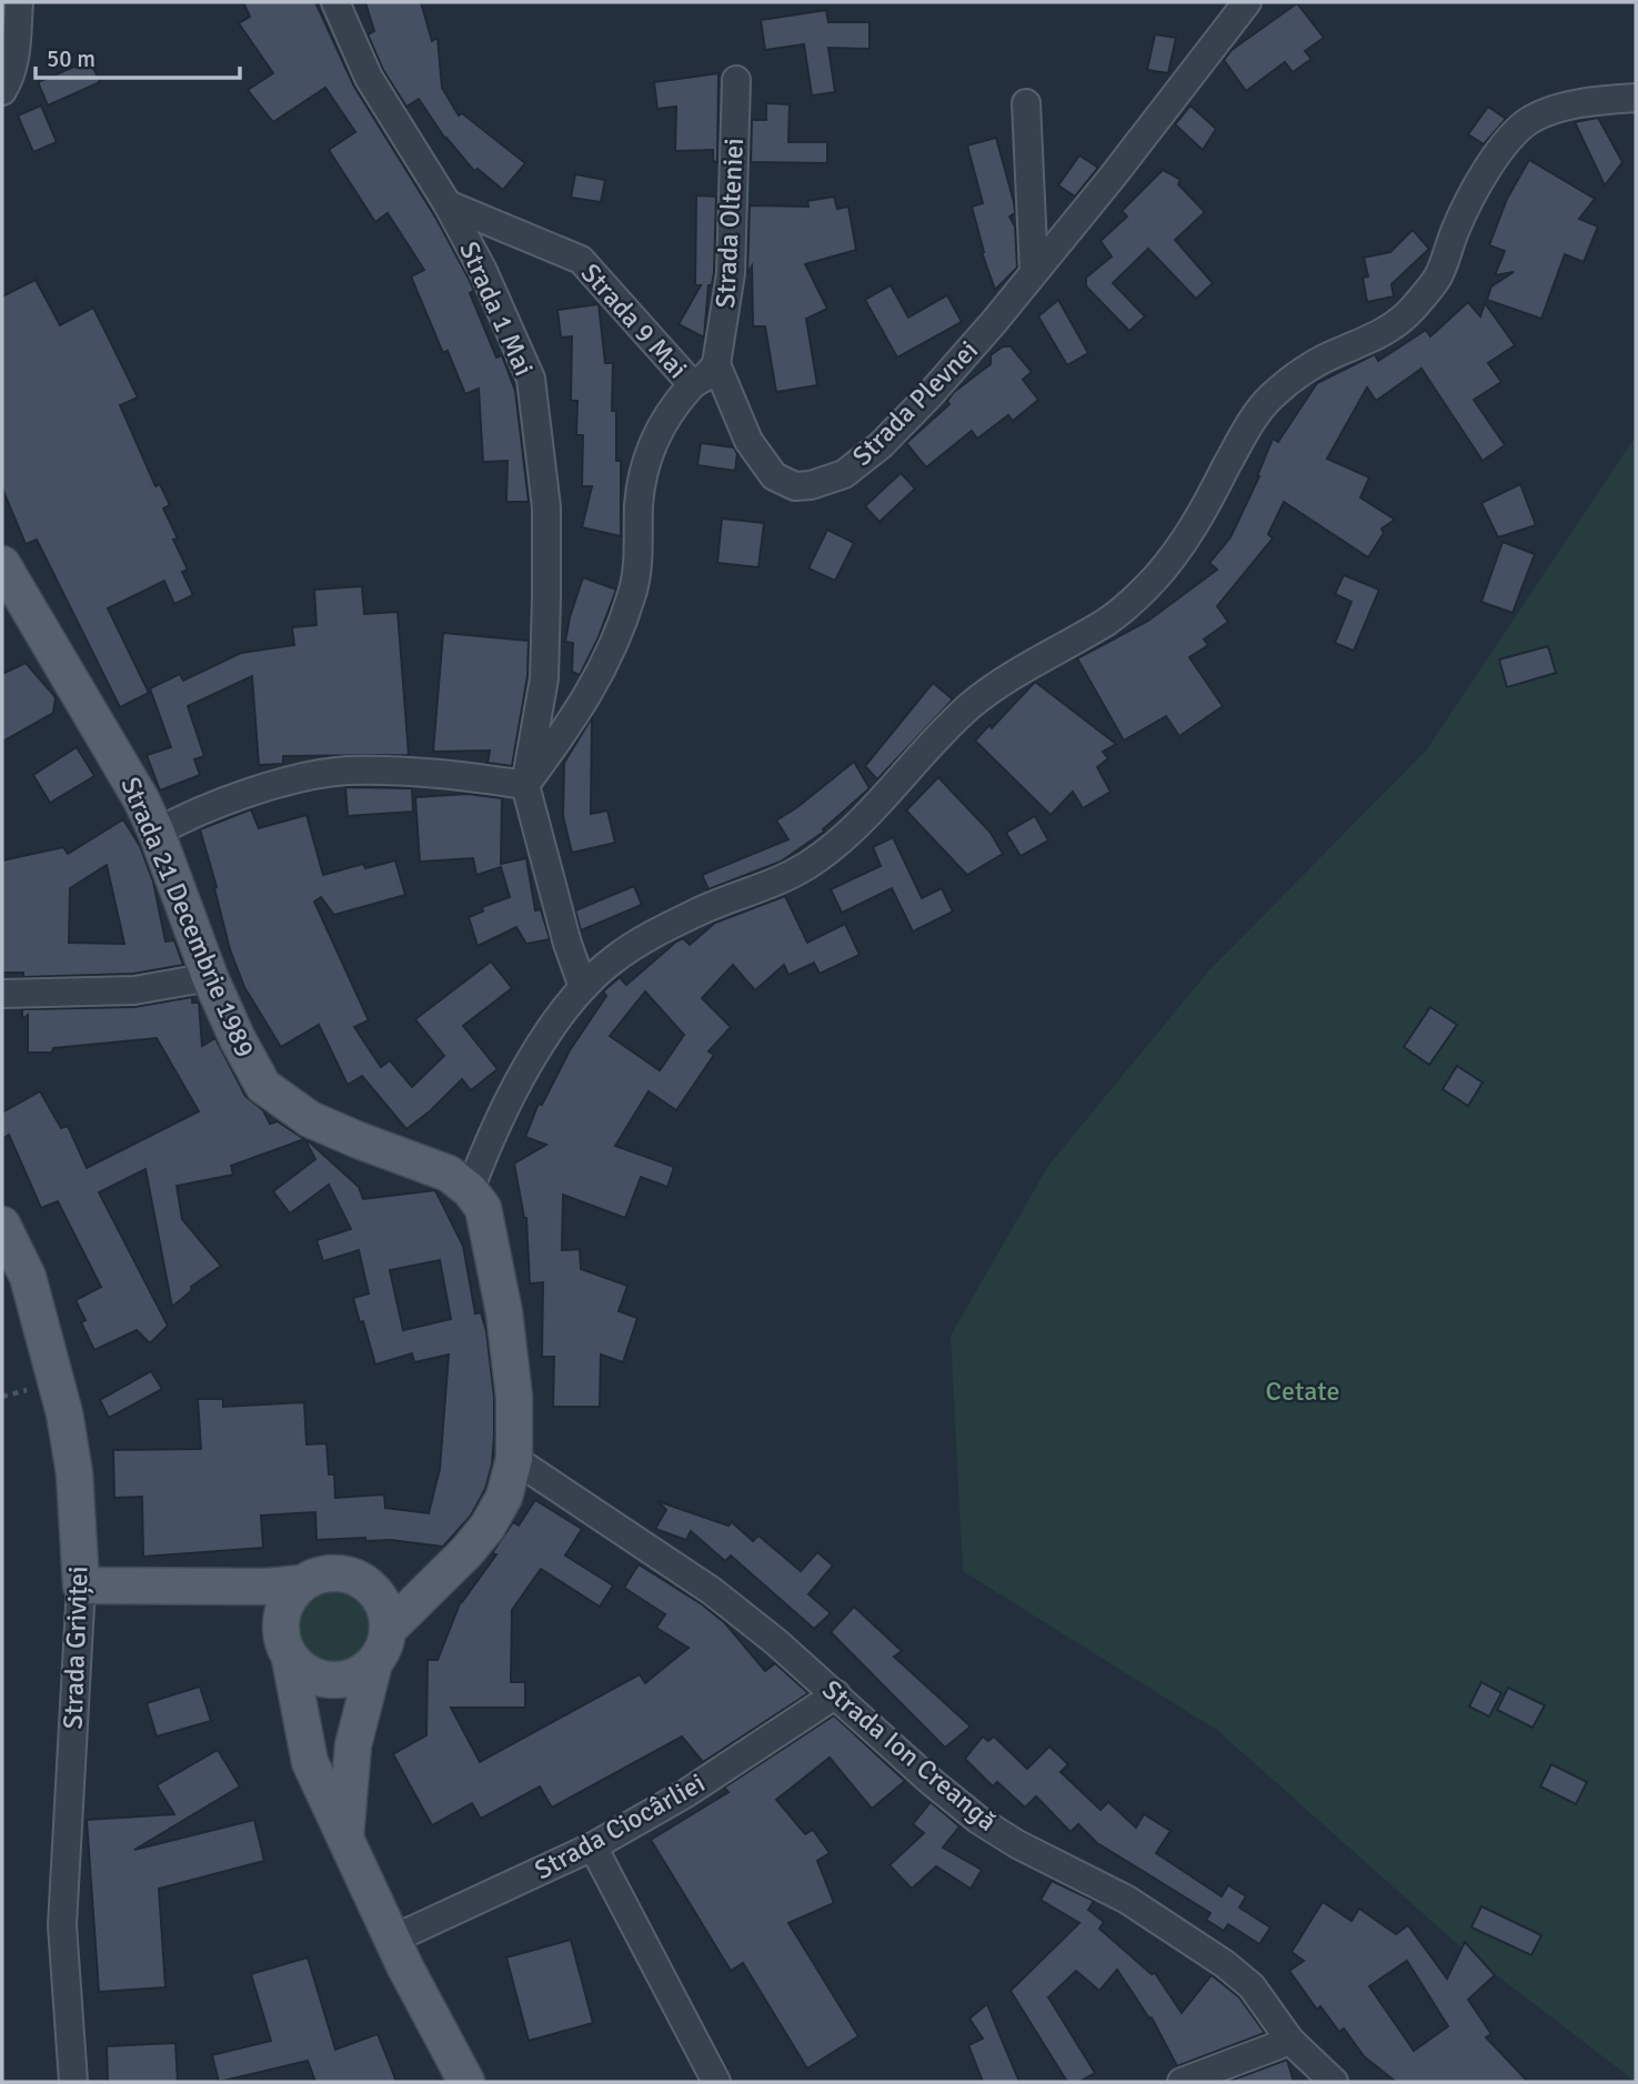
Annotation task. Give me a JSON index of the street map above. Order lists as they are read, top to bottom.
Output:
{
  "streets": {
    "main road": ["Strada 21 Decembrie 1989", "Strada Griviței"],
    "street": [
      "Strada Olteniei",
      "Strada 1 Mai",
      "Strada 9 Mai",
      "Strada Plevnei",
      "Strada Ion Creangă",
      "Strada Ciocârliei"
    ]
  },
  "crossings": [
    ["Strada Olteniei", "Strada Plevnei"],
    ["Strada 1 Mai", "Strada 9 Mai"],
    ["Strada Ion Creangă", "Strada Ciocârliei"]
  ],
  "parks": ["Cetate"],
  "scale_bar": "50 m"
}
